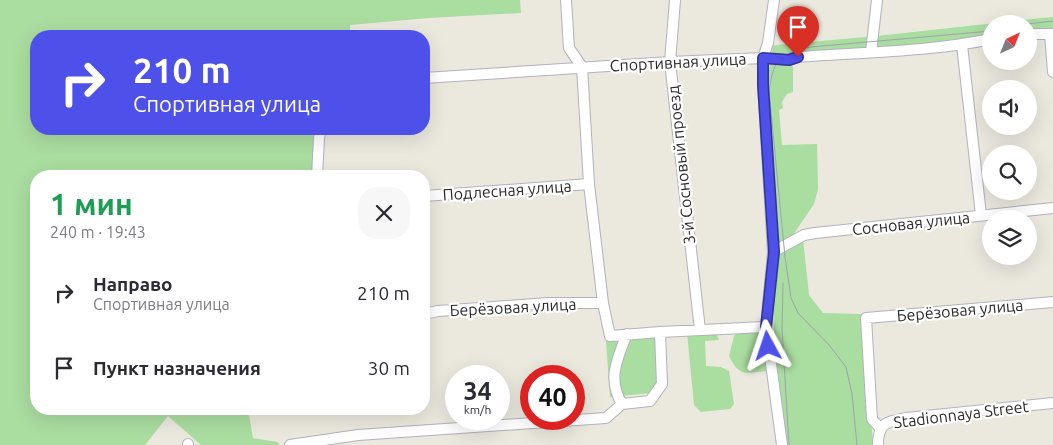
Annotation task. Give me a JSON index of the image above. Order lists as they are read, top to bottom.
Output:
{
  "streets": {
    "street": [
      "Спортивная улица",
      "3-й Сосновый проезд",
      "Подлесная улица",
      "Сосновая улица",
      "Берёзовая улица",
      "Stadionnaya Street"
    ]
  },
  "crossings": [
    ["Спортивная улица", "3-й Сосновый проезд"],
    ["Спортивная улица", "Подлесная улица"],
    ["Подлесная улица", "Берёзовая улица"],
    ["Берёзовая улица", "Stadionnaya Street"]
  ],
  "north": "top right",
  "page": {
    "turn": ["210 m", "Спортивная улица"],
    "heading": ["1 мин", "240 m · 19:43"],
    "list": [
      {
        "name": "Направо",
        "note": "Спортивная улица",
        "value": "210 m"
      },
      {
        "name": "Пункт назначения",
        "value": "30 m"
      }
    ],
    "speed": "34 km/h",
    "limit": "40"
  }
}
